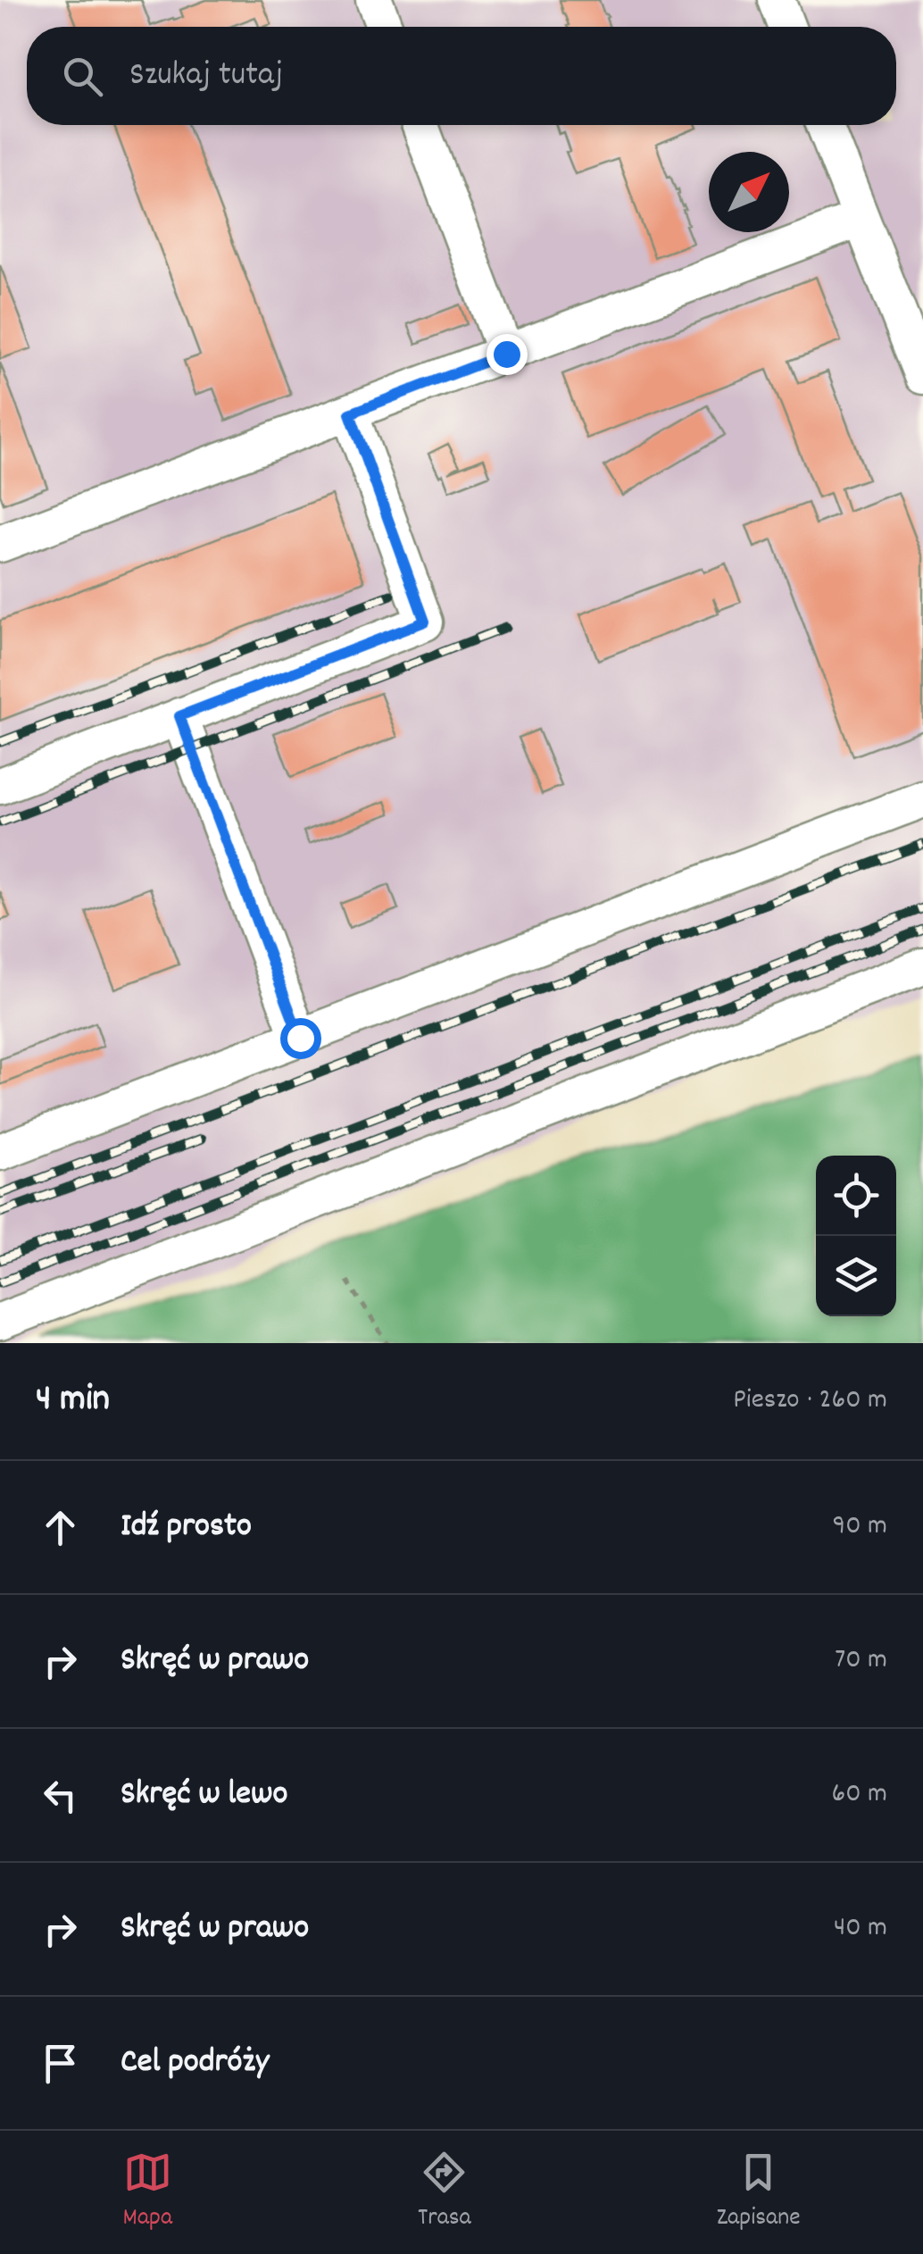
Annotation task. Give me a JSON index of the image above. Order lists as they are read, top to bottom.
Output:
{
  "north": "top right",
  "page": {
    "search": "Szukaj tutaj",
    "heading": ["4 min", "Pieszo · 260 m"],
    "list": [
      ["Idź prosto", "90 m"],
      ["Skręć w prawo", "70 m"],
      ["Skręć w lewo", "60 m"],
      ["Skręć w prawo", "40 m"],
      "Cel podróży"
    ],
    "nav": ["Mapa", "Trasa", "Zapisane"]
  }
}
